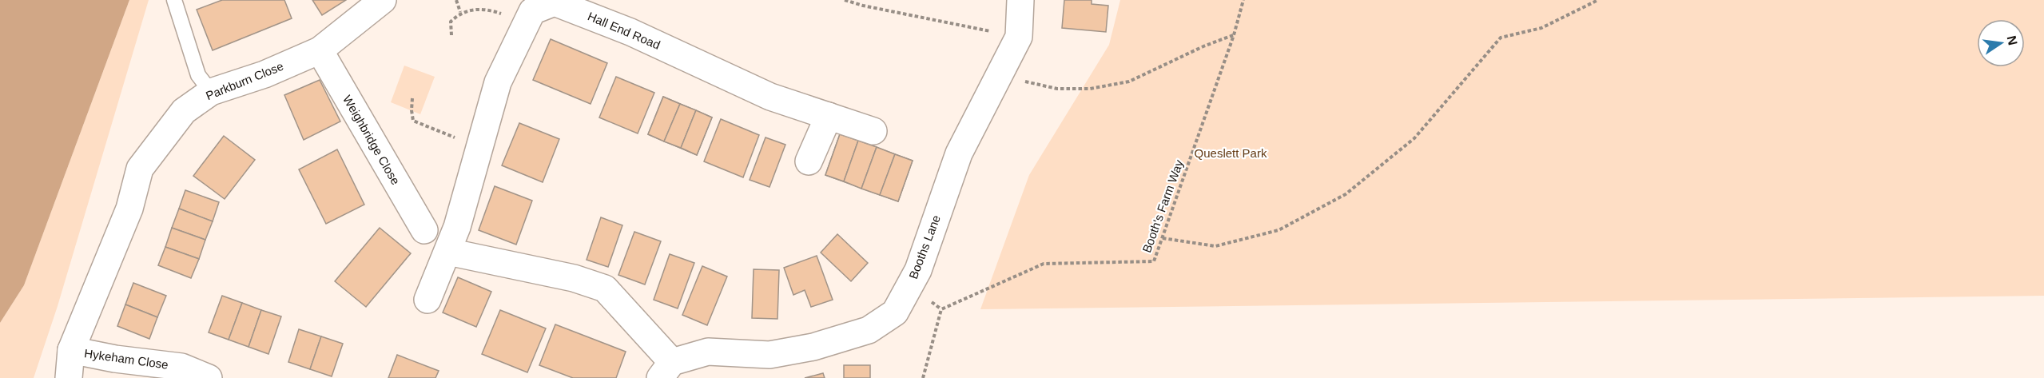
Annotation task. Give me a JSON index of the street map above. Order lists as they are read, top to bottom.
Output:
{
  "streets": {
    "street": [
      "Hall End Road",
      "Parkburn Close",
      "Weighbridge Close",
      "Booths Lane",
      "Hykeham Close"
    ],
    "path": ["Booth's Farm Way"]
  },
  "crossings": [
    ["Parkburn Close", "Weighbridge Close"],
    ["Parkburn Close", "Hykeham Close"]
  ],
  "parks": ["Queslett Park"],
  "north": "right"
}
